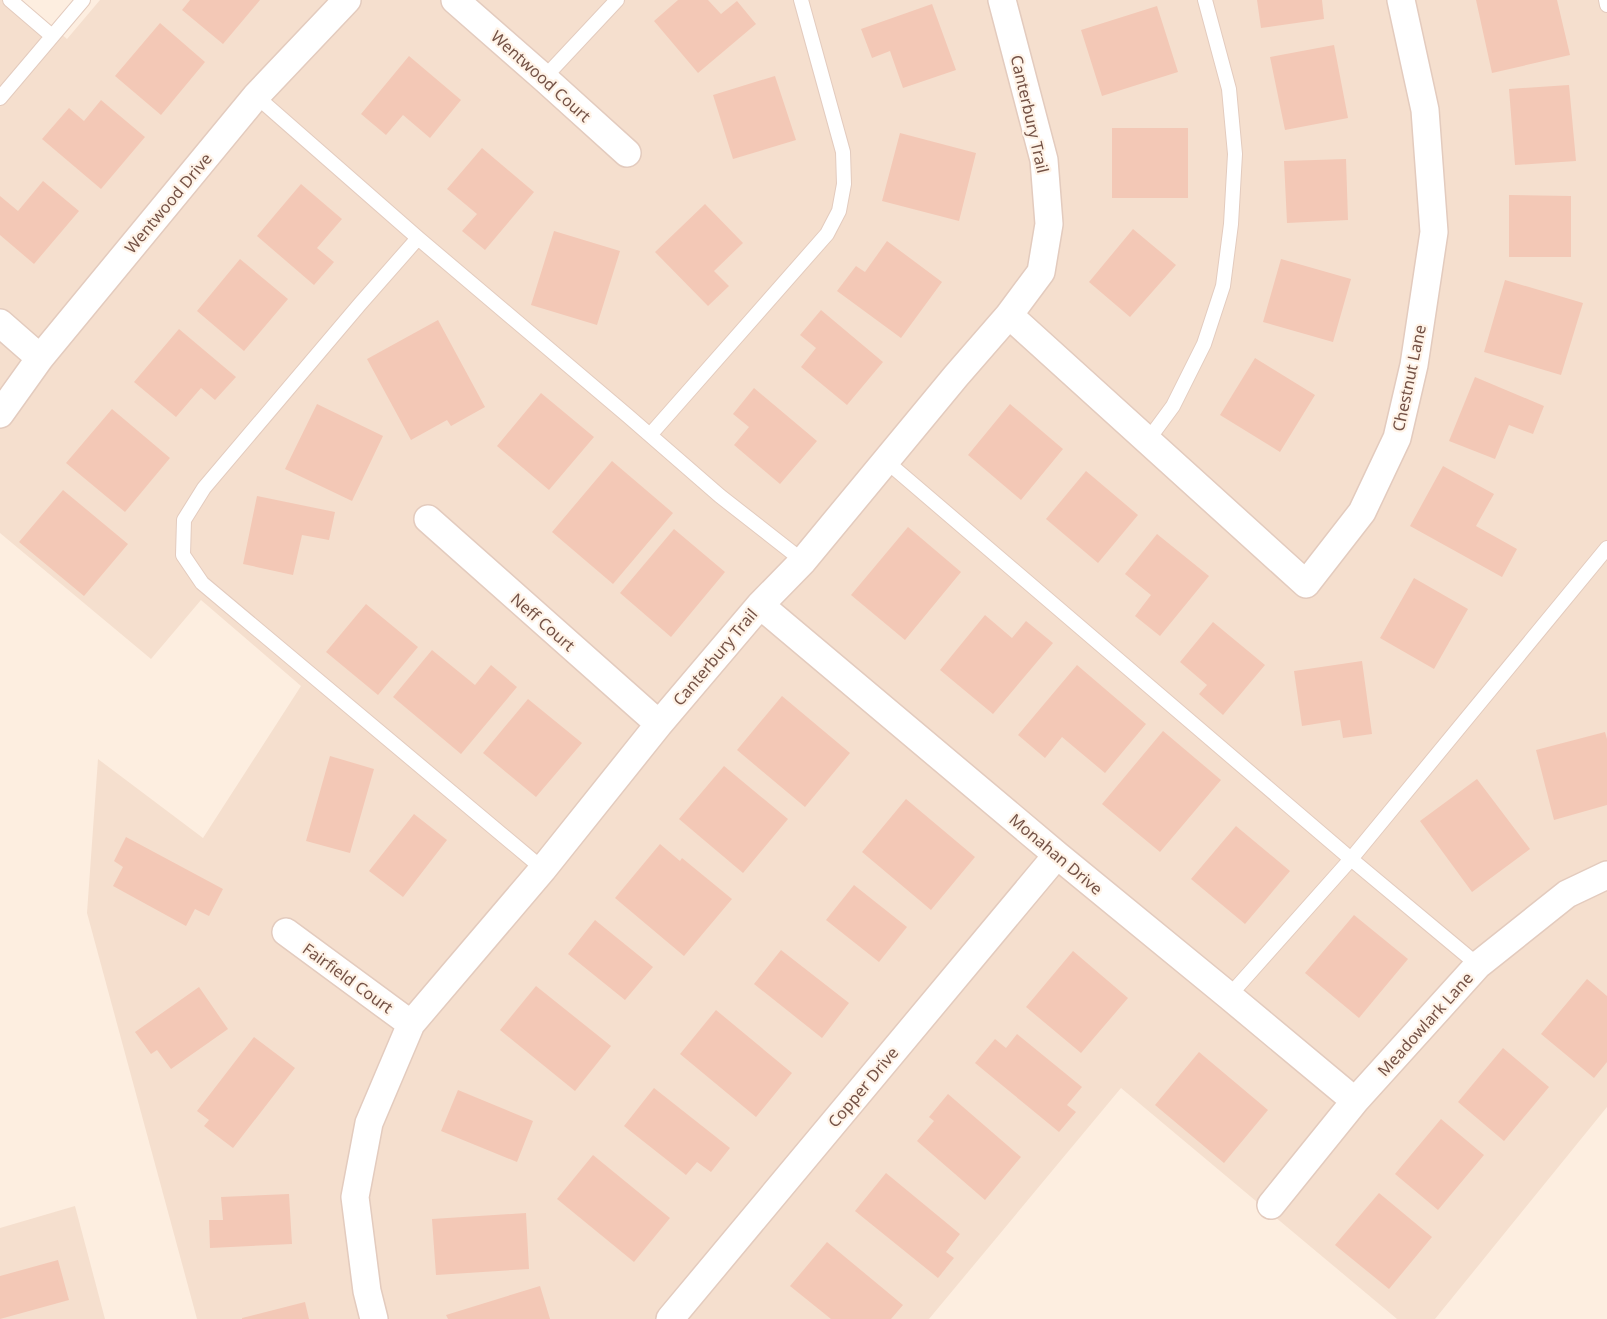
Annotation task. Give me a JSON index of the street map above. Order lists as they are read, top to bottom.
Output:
{
  "streets": {
    "street": [
      "Wentwood Court",
      "Canterbury Trail",
      "Wentwood Drive",
      "Chestnut Lane",
      "Neff Court",
      "Monahan Drive",
      "Fairfield Court",
      "Meadowlark Lane",
      "Copper Drive"
    ]
  },
  "crossings": [
    ["Canterbury Trail", "Chestnut Lane"],
    ["Canterbury Trail", "Neff Court"],
    ["Canterbury Trail", "Monahan Drive"],
    ["Canterbury Trail", "Fairfield Court"],
    ["Monahan Drive", "Meadowlark Lane"],
    ["Monahan Drive", "Copper Drive"]
  ]
}
